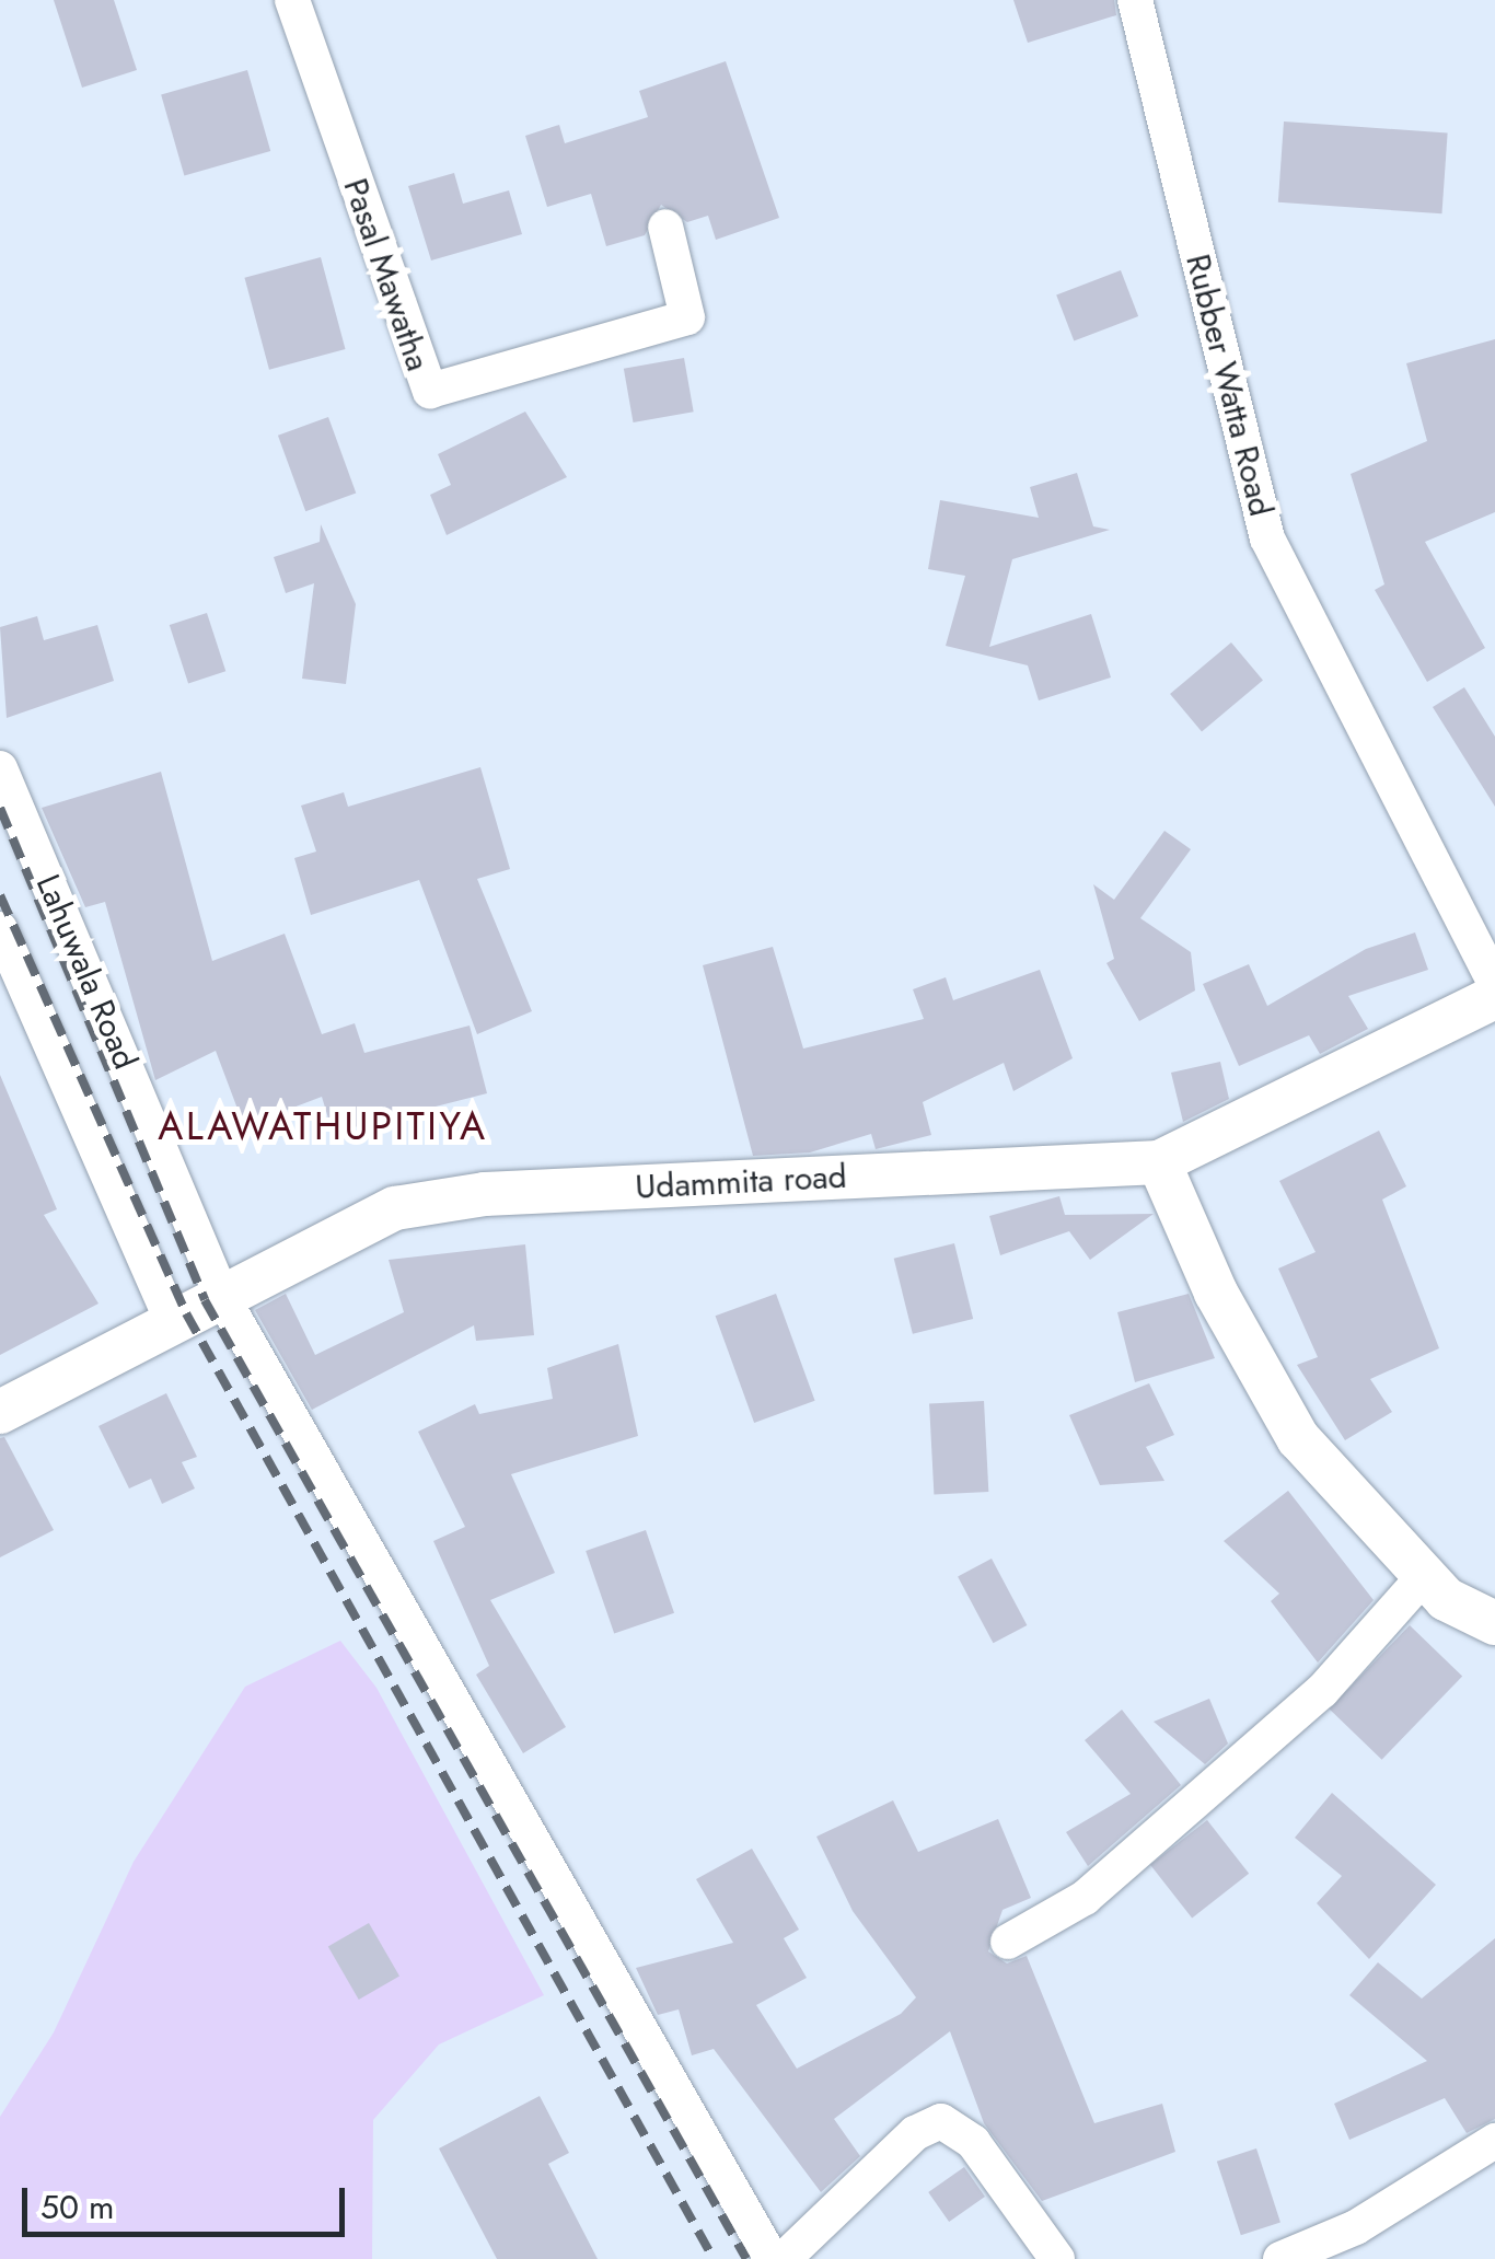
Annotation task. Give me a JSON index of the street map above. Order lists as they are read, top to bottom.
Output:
{
  "streets": {
    "street": [
      "Pasal Mawatha",
      "Rubber Watta Road",
      "Lahuwala Road",
      "Udammita road"
    ]
  },
  "crossings": [
    ["Lahuwala Road", "Udammita road"]
  ],
  "districts": ["ALAWATHUPITIYA"],
  "scale_bar": "50 m"
}
